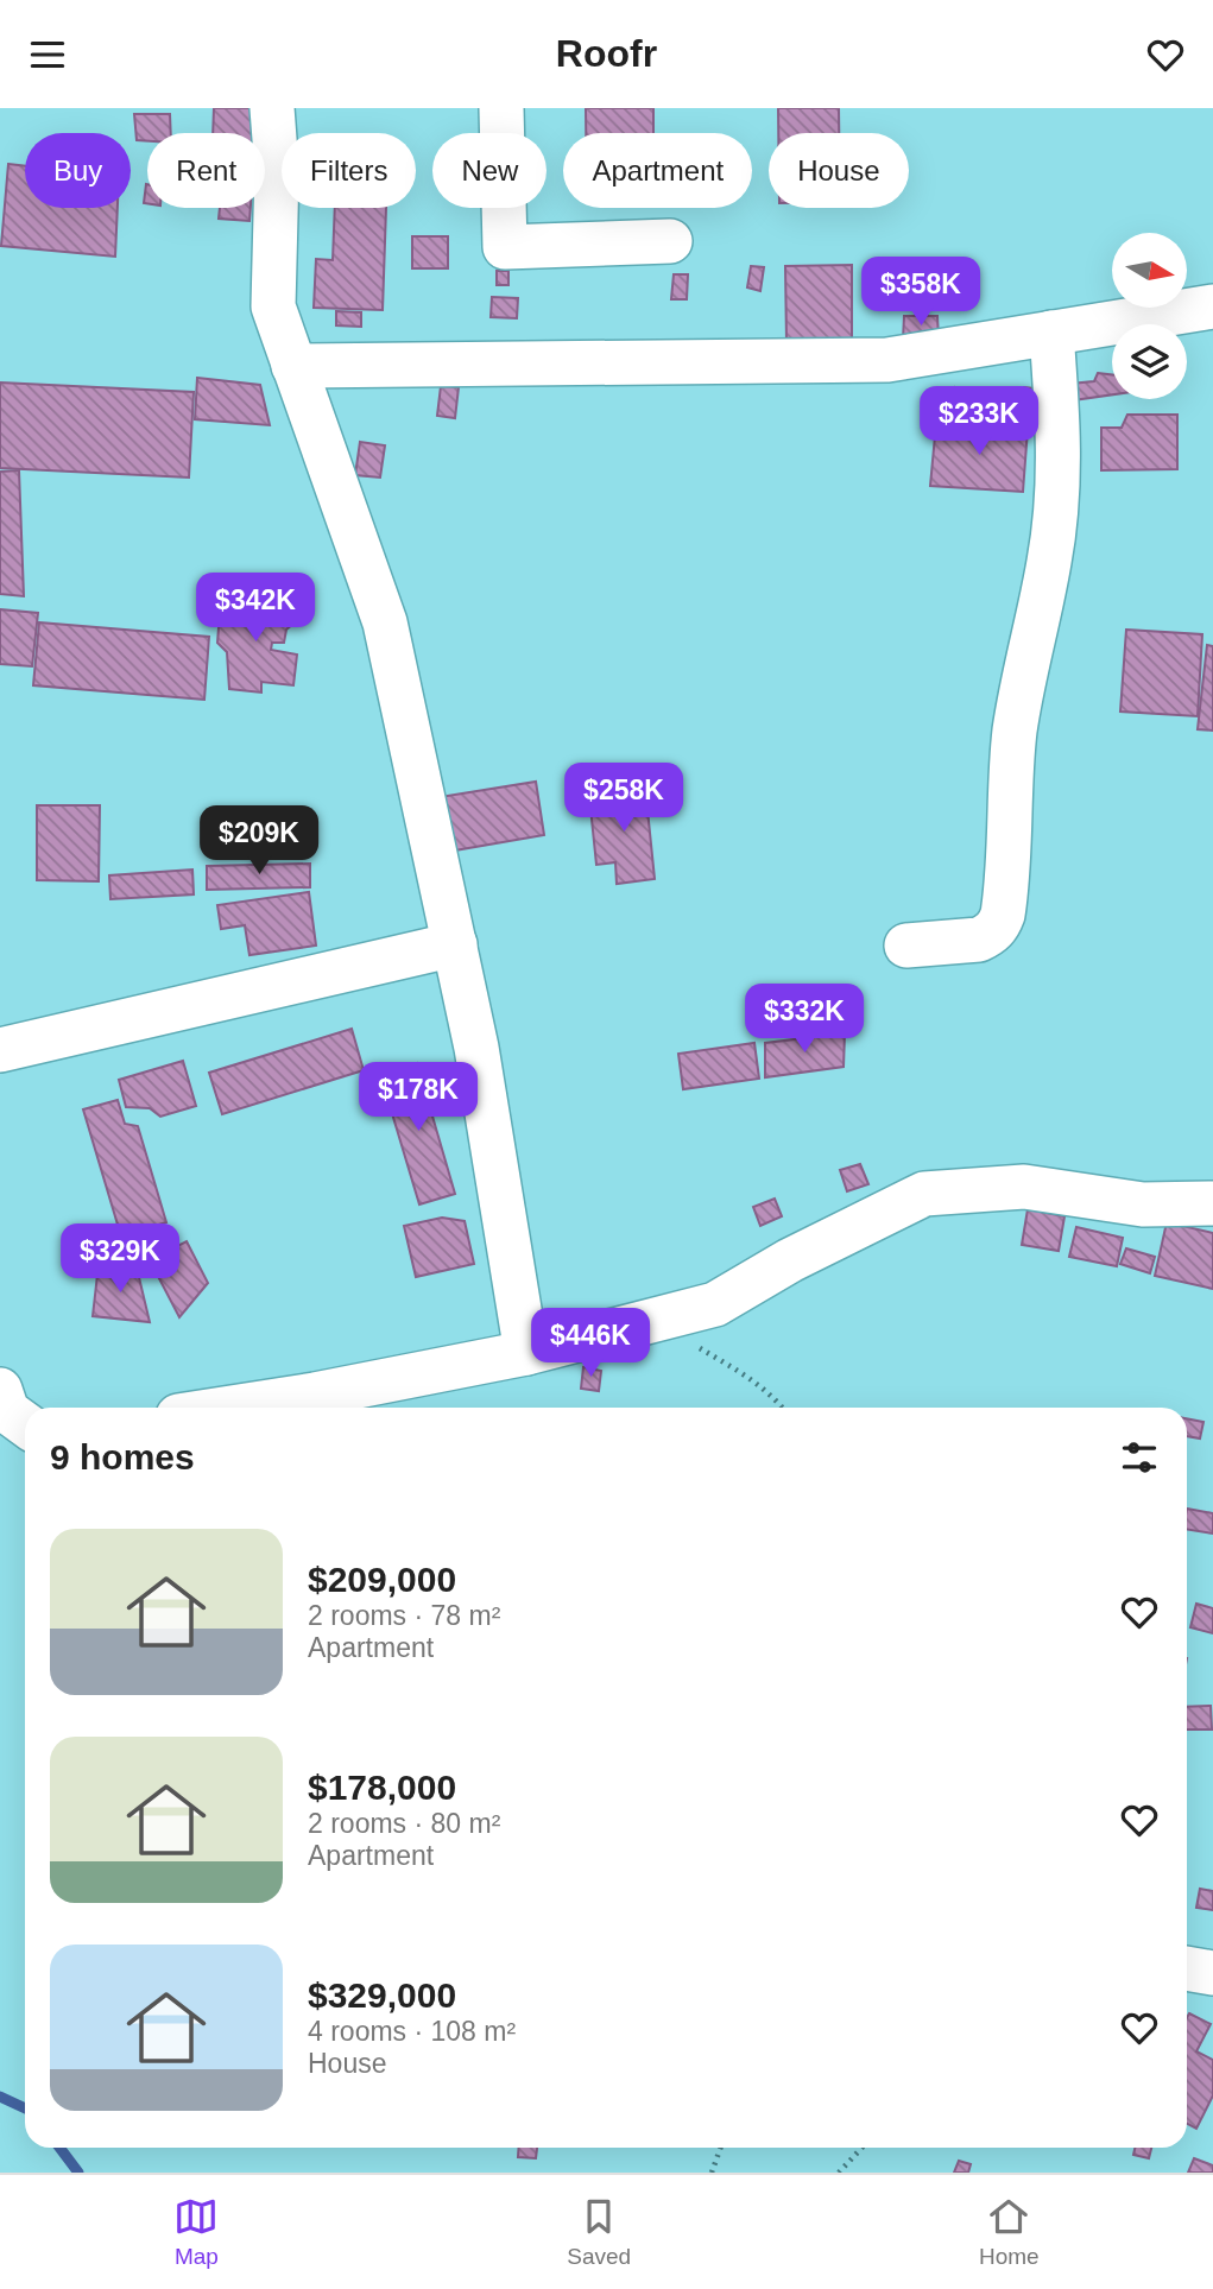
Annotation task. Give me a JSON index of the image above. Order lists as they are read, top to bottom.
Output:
{
  "north": "right",
  "page": {
    "header": "Roofr",
    "chip": [
      "Buy",
      "Rent",
      "Filters",
      "New",
      "Apartment",
      "House"
    ],
    "price": [
      "$358K",
      "$233K",
      "$342K",
      "$258K",
      "$209K",
      "$332K",
      "$178K",
      "$329K",
      "$446K"
    ],
    "heading": "9 homes",
    "list": [
      {
        "name": "$209,000",
        "note": "2 rooms · 78 m² · Apartment"
      },
      {
        "name": "$178,000",
        "note": "2 rooms · 80 m² · Apartment"
      },
      {
        "name": "$329,000",
        "note": "4 rooms · 108 m² · House"
      }
    ],
    "tabs": ["Map", "Saved", "Home"]
  }
}
